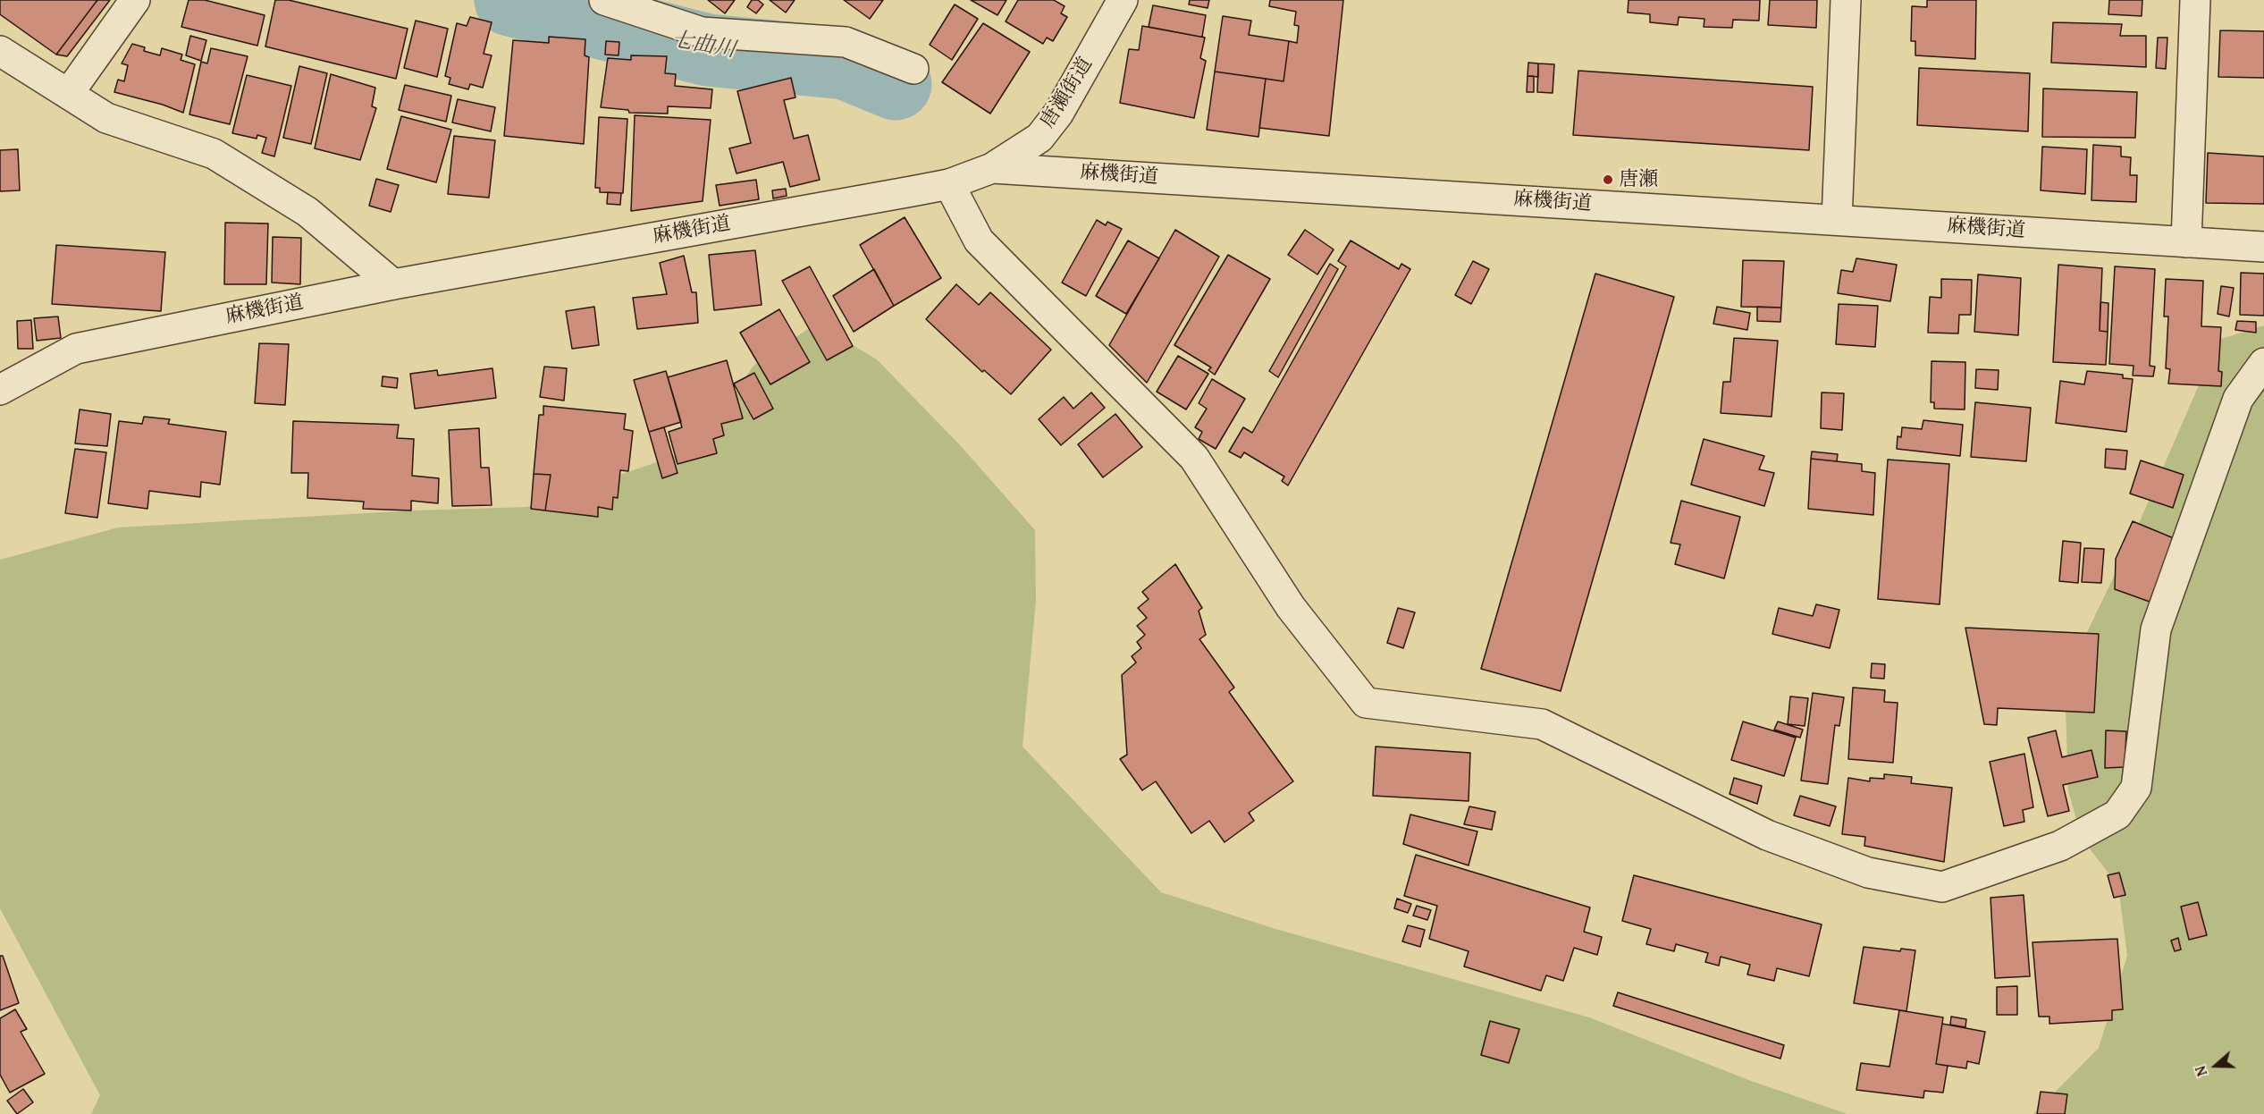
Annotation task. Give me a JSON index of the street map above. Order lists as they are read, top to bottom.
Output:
{
  "streets": {
    "street": ["唐瀬街道", "麻機街道"]
  },
  "crossings": [
    ["唐瀬街道", "麻機街道"]
  ],
  "water": ["七曲川"],
  "places": ["唐瀬"],
  "north": "left"
}
